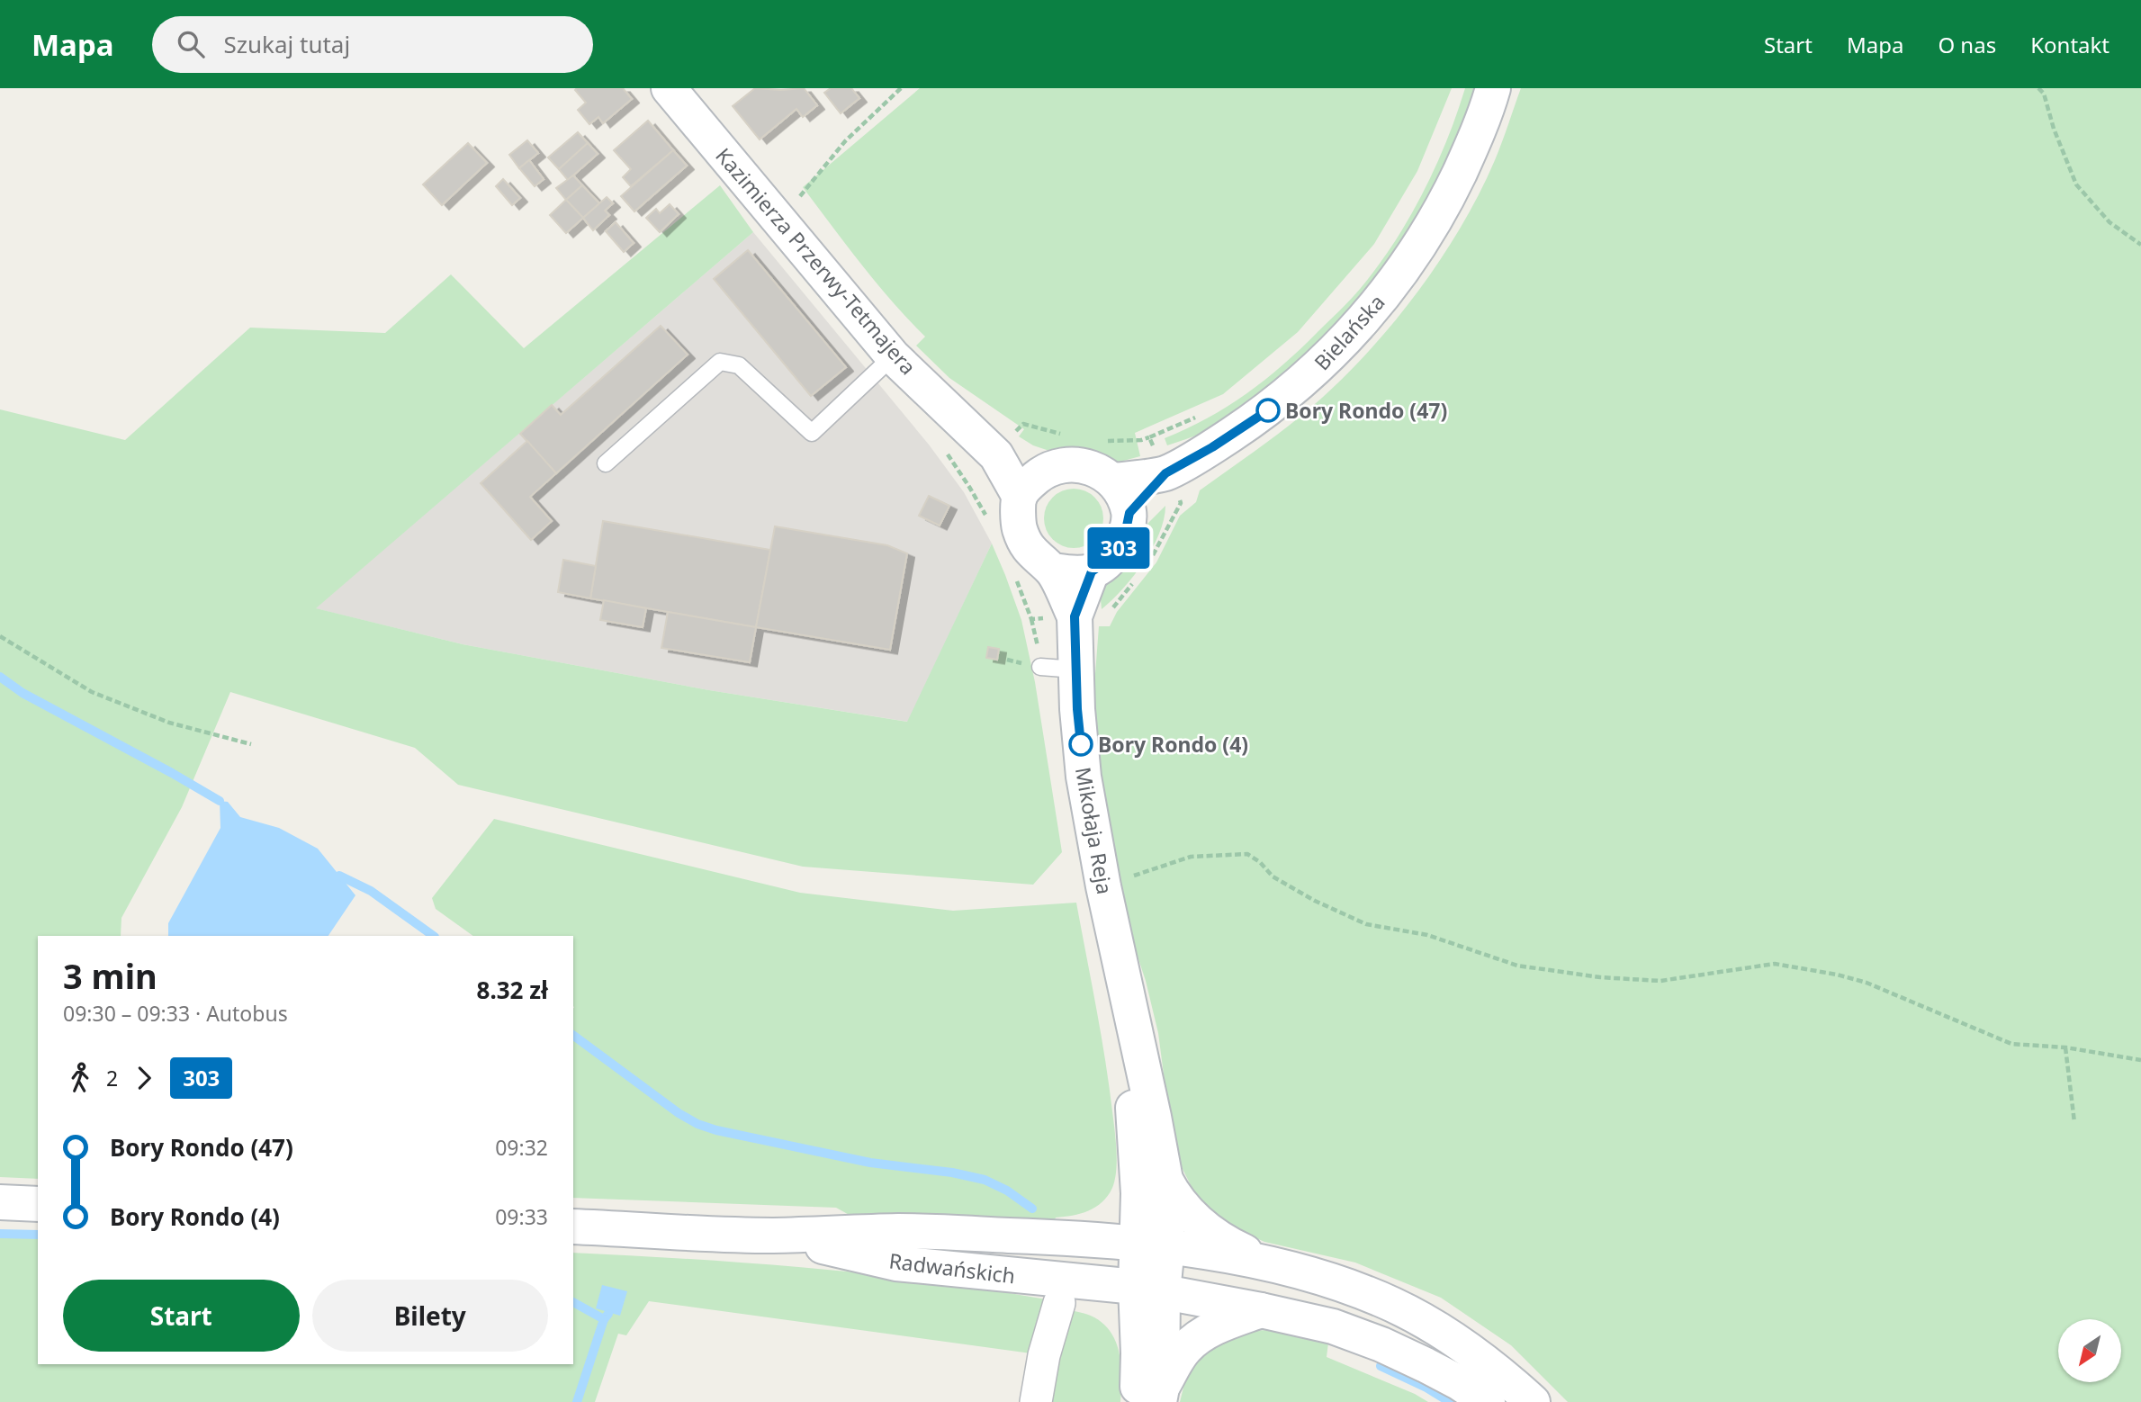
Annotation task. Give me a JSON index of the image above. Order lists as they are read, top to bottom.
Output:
{
  "streets": {
    "street": [
      "Kazimierza Przerwy-Tetmajera",
      "Bielańska",
      "Mikołaja Reja",
      "Radwańskich"
    ]
  },
  "crossings": [
    ["Bielańska", "Mikołaja Reja"],
    ["Mikołaja Reja", "Radwańskich"]
  ],
  "places": ["Bory Rondo (47)", "Bory Rondo (4)"],
  "lines": ["bus line 303"],
  "north": "bottom left",
  "page": {
    "header": "Mapa",
    "search": "Szukaj tutaj",
    "nav": [
      "Start",
      "Mapa",
      "O nas",
      "Kontakt"
    ],
    "on_map": "303",
    "heading": ["3 min", "09:30 – 09:33 · Autobus", "8.32 zł"],
    "legs": ["2", "303"],
    "list": [
      {
        "name": "Bory Rondo (47)",
        "value": "09:32"
      },
      {
        "name": "Bory Rondo (4)",
        "value": "09:33"
      }
    ],
    "buttons": ["Start", "Bilety"]
  }
}
